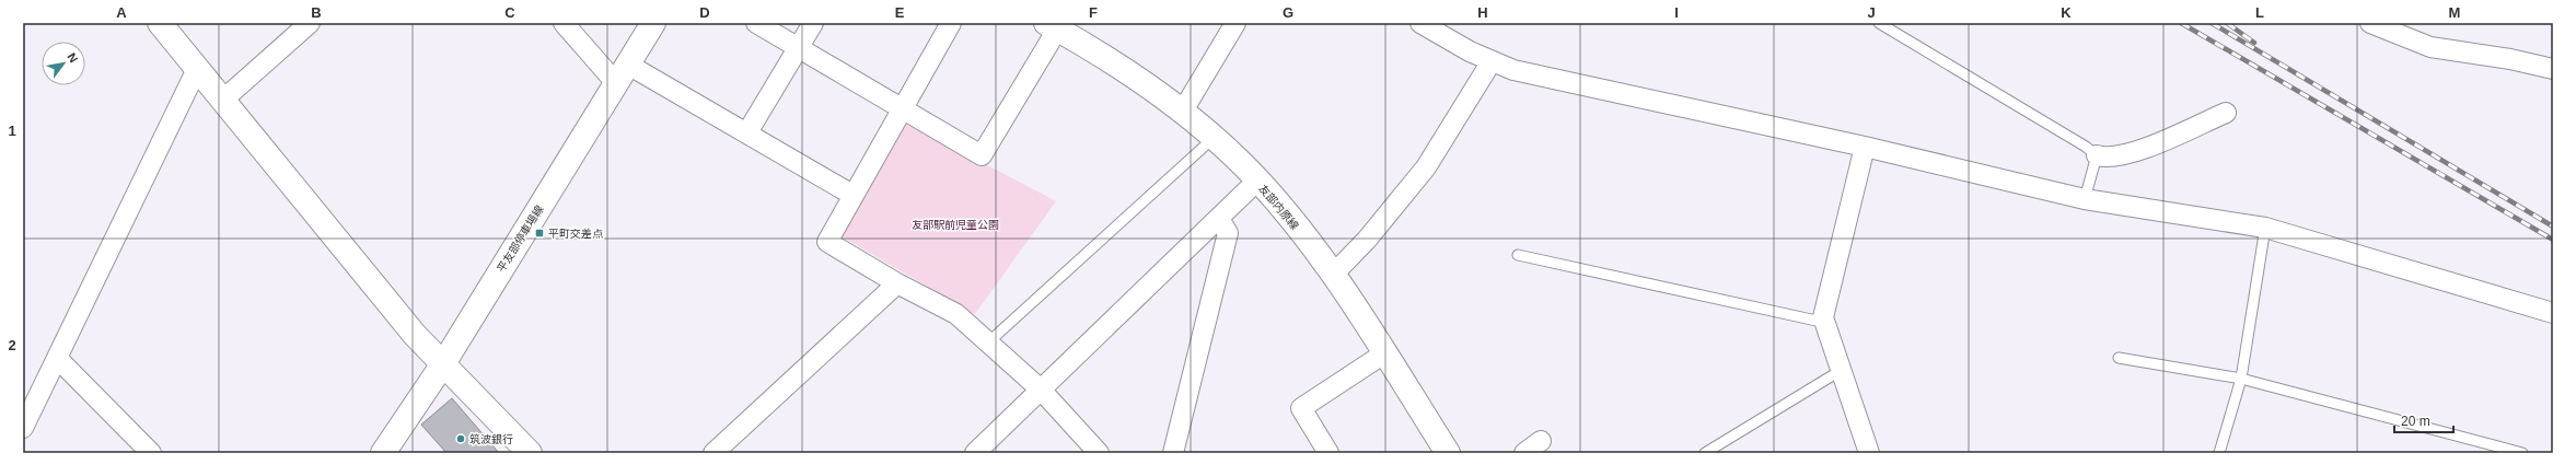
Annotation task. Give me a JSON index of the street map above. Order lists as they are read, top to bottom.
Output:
{
  "streets": {
    "main road": ["友部内原線", "平友部停車場線"]
  },
  "parks": ["友部駅前児童公園"],
  "places": {
    "transit": ["平町交差点"],
    "other": ["筑波銀行"]
  },
  "scale_bar": "20 m",
  "north": "top right",
  "grid": {
    "columns": [
      "A",
      "B",
      "C",
      "D",
      "E",
      "F",
      "G",
      "H",
      "I",
      "J",
      "K",
      "L",
      "M"
    ],
    "rows": ["1", "2"]
  }
}
